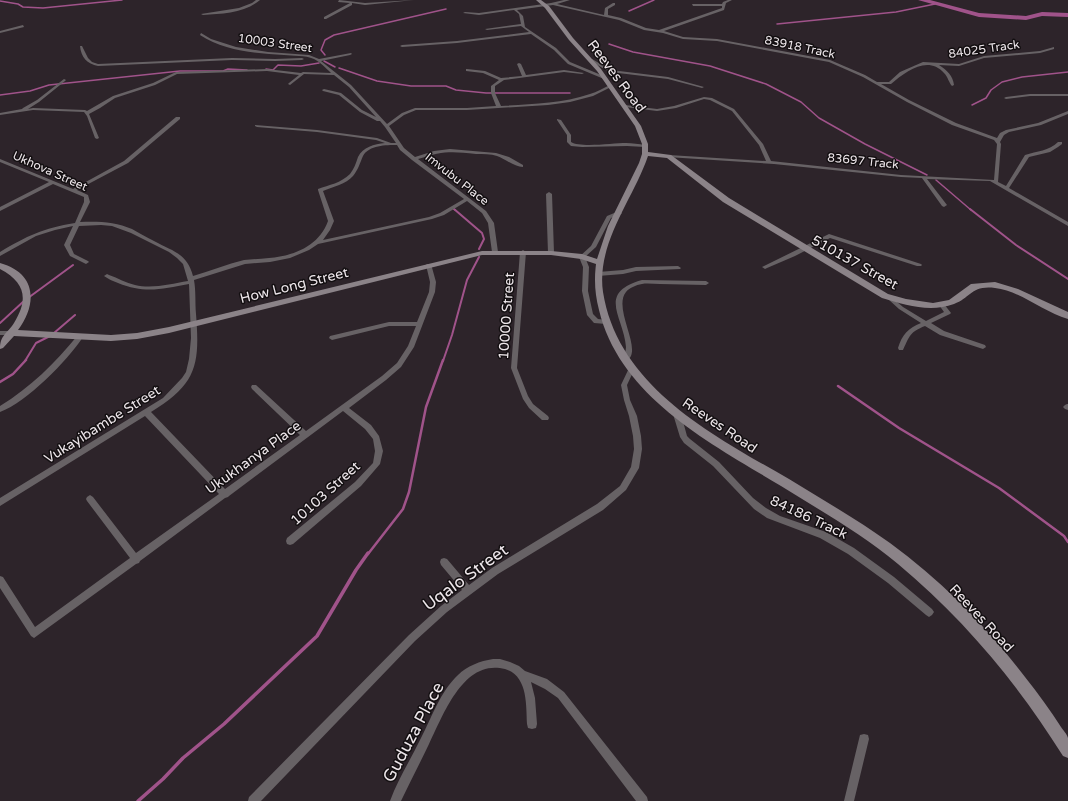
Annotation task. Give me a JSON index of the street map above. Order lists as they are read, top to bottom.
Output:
{
  "streets": {
    "street": [
      "10003 Street",
      "83918 Track",
      "84025 Track",
      "Reeves Road",
      "83697 Track",
      "Ukhova Street",
      "Imvubu Place",
      "510137 Street",
      "How Long Street",
      "10000 Street",
      "Vukayibambe Street",
      "Ukukhanya Place",
      "10103 Street",
      "84186 Track",
      "Uqalo Street",
      "Guduza Place"
    ]
  },
  "crossings": [
    ["10003 Street", "Imvubu Place"],
    ["83918 Track", "Reeves Road"],
    ["Reeves Road", "83697 Track"],
    ["Reeves Road", "How Long Street"],
    ["Reeves Road", "84186 Track"],
    ["Reeves Road", "Uqalo Street"],
    ["83697 Track", "510137 Street"],
    ["Ukhova Street", "Vukayibambe Street"],
    ["Imvubu Place", "How Long Street"],
    ["How Long Street", "10000 Street"],
    ["How Long Street", "Vukayibambe Street"],
    ["How Long Street", "Ukukhanya Place"],
    ["Ukukhanya Place", "10103 Street"]
  ]
}
